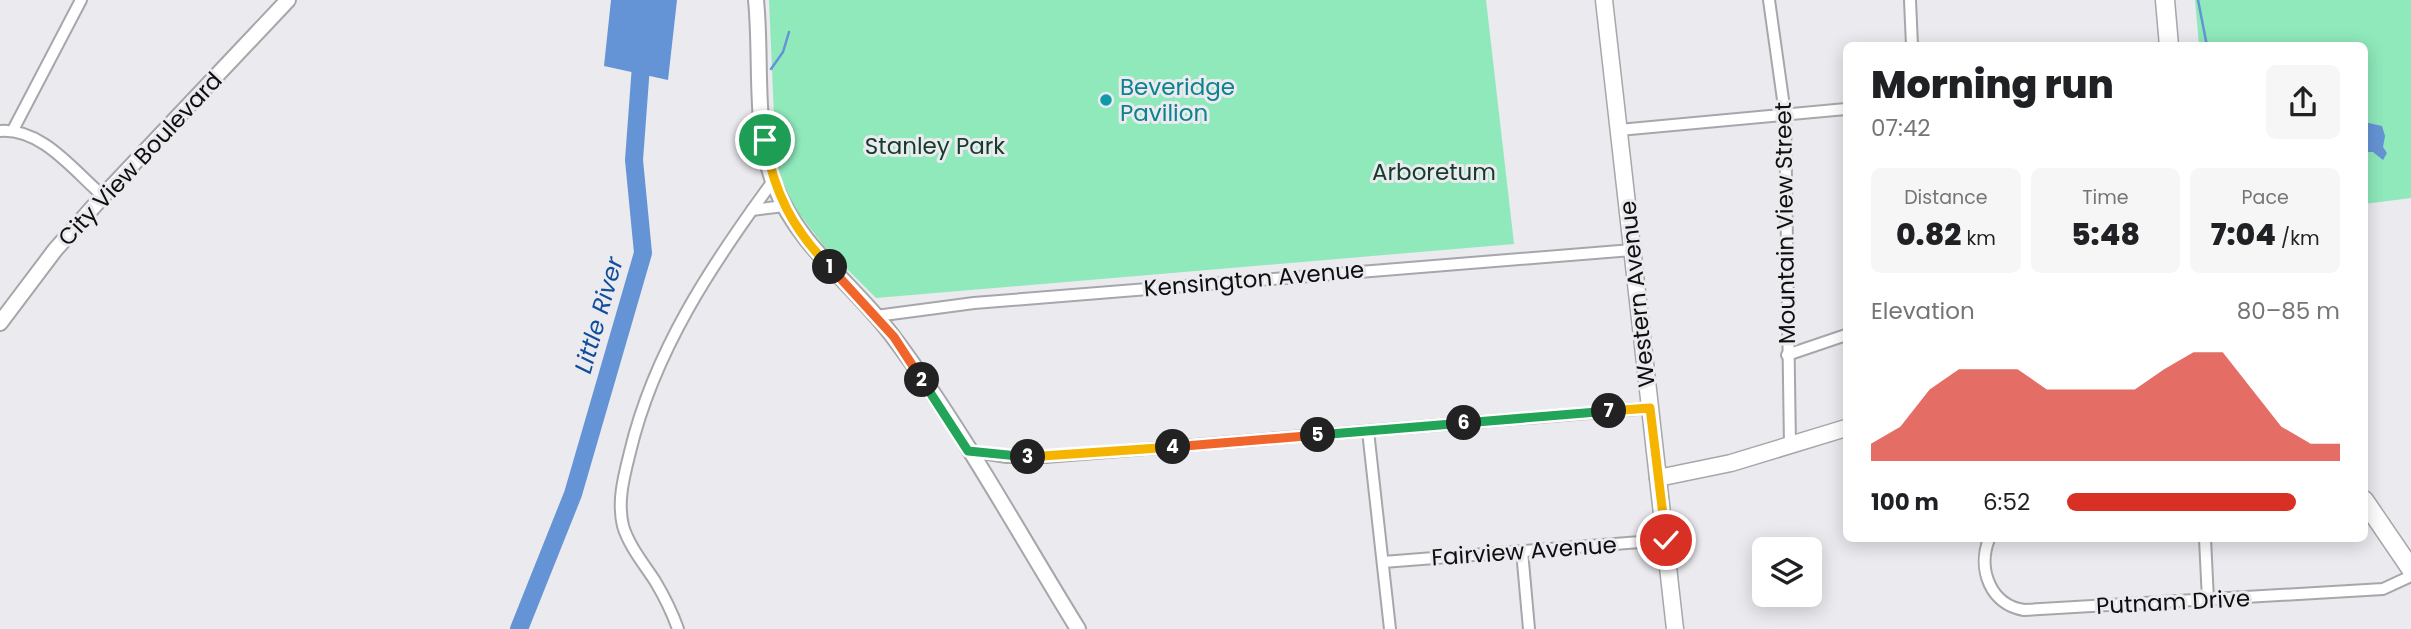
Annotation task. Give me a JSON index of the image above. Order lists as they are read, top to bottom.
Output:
{
  "streets": {
    "main road": ["Western Avenue"],
    "street": [
      "City View Boulevard",
      "Mountain View Street",
      "Kensington Avenue",
      "Fairview Avenue",
      "Putnam Drive"
    ]
  },
  "crossings": [
    ["Kensington Avenue", "Western Avenue"],
    ["Western Avenue", "Fairview Avenue"]
  ],
  "water": ["Little River"],
  "parks": ["Stanley Park", "Arboretum"],
  "places": ["Beveridge Pavilion"],
  "page": {
    "heading": ["Morning run", "07:42"],
    "stats": [
      ["Distance", "0.82 km"],
      ["Time", "5:48"],
      ["Pace", "7:04 /km"]
    ],
    "pins": [
      "1",
      "2",
      "7",
      "6",
      "5",
      "4",
      "3"
    ],
    "chart": ["Elevation", "80–85 m"],
    "list": [
      {
        "name": "100 m",
        "note": "6:52"
      }
    ]
  }
}
